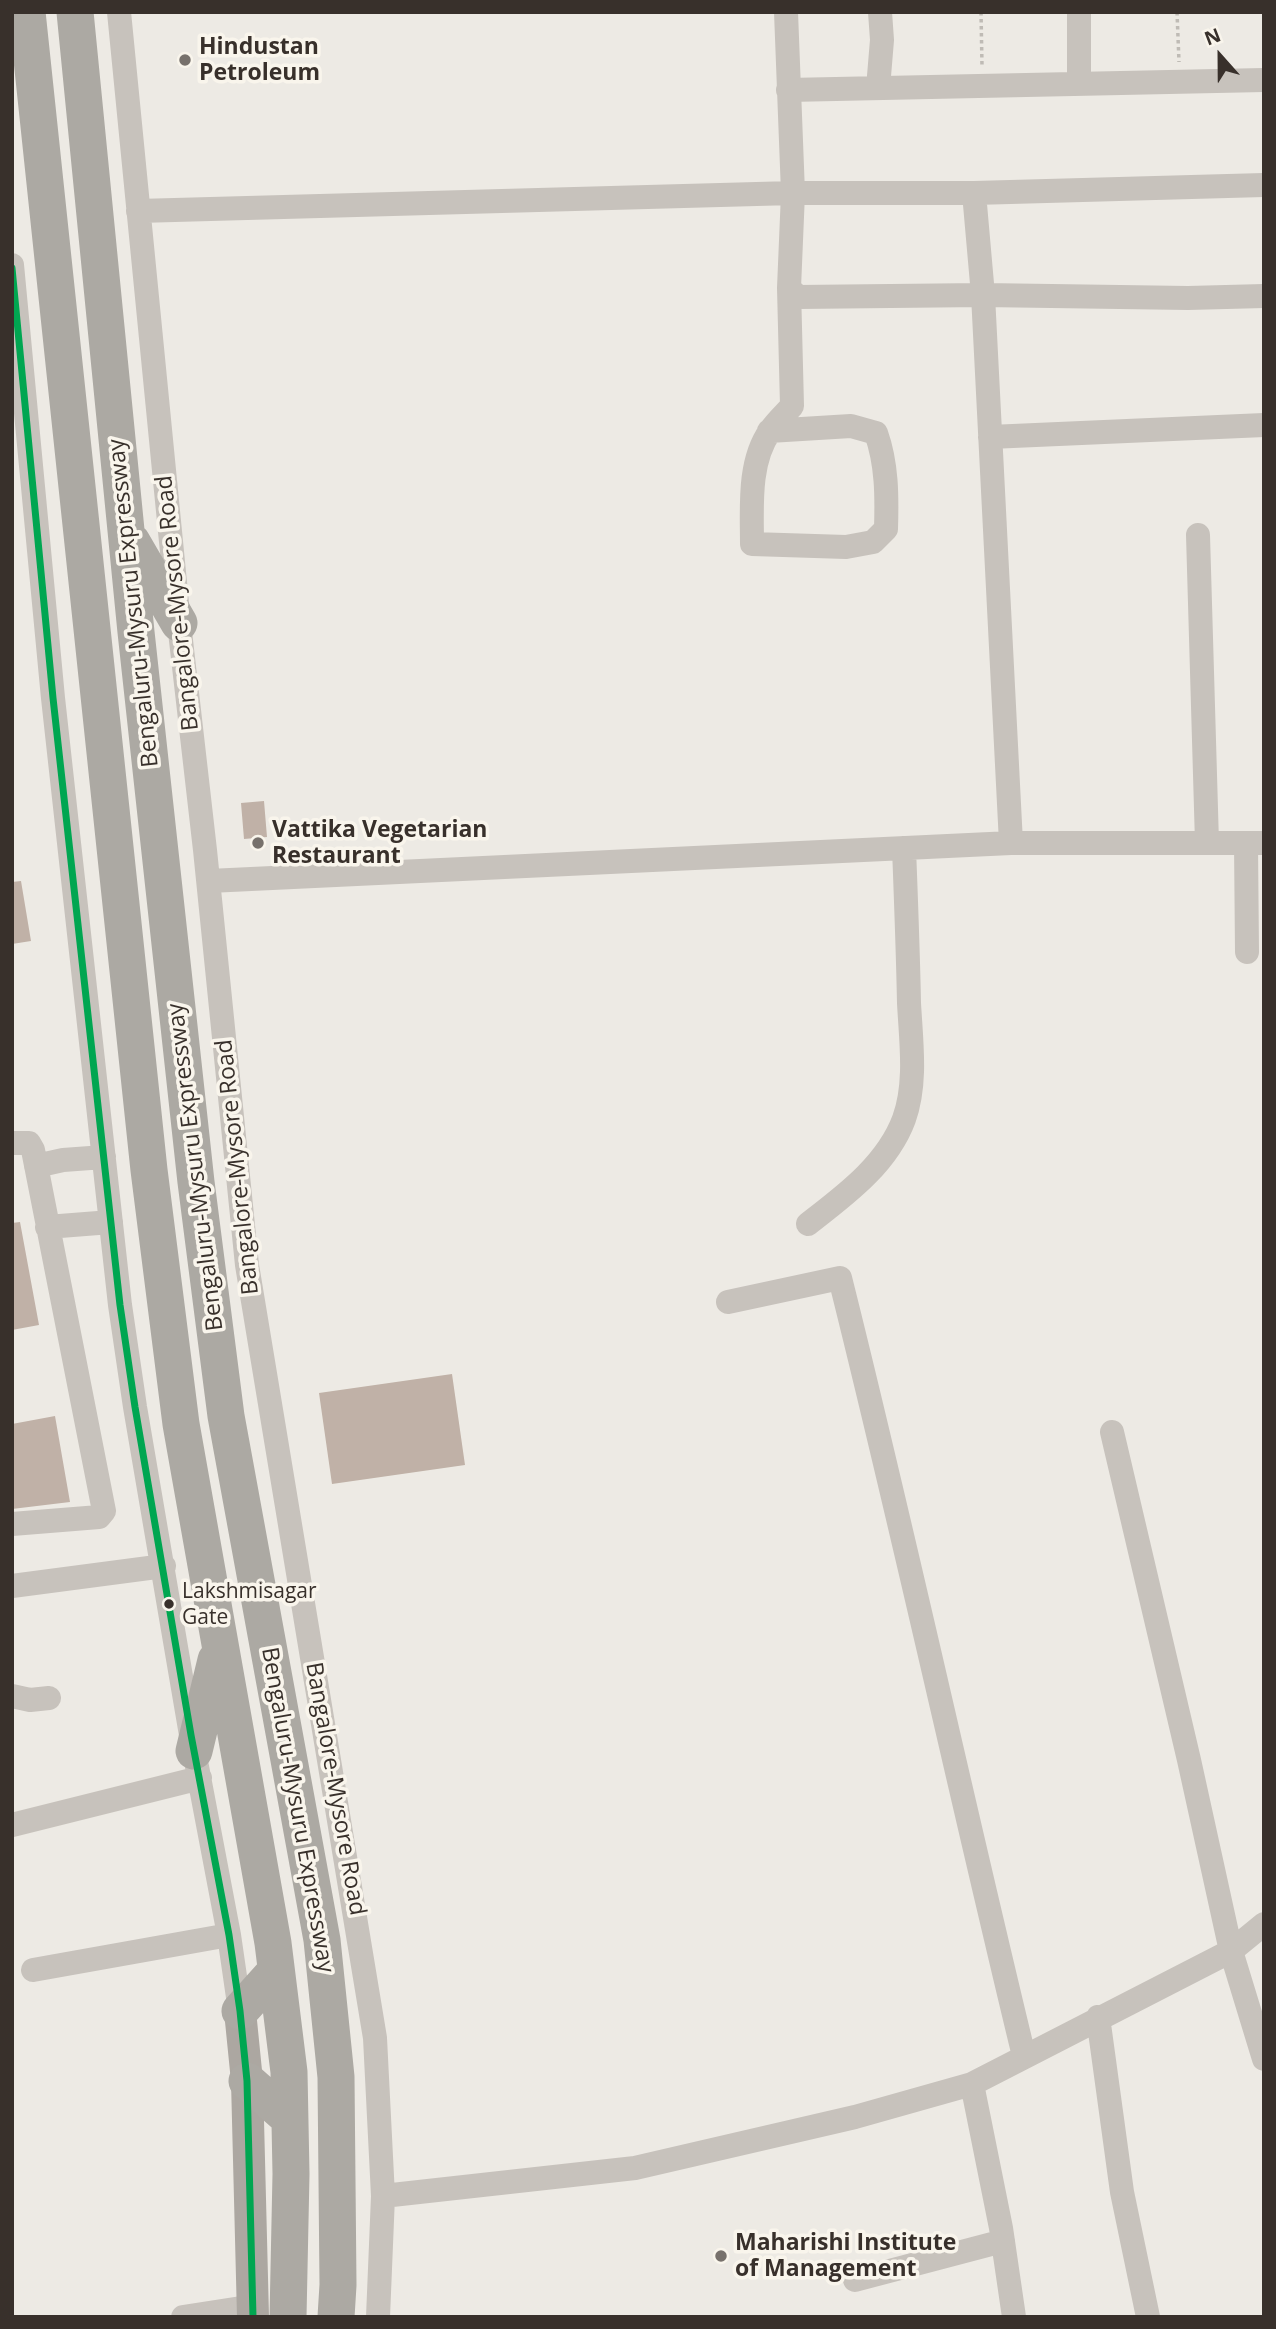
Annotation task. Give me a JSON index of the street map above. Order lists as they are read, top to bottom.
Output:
{
  "streets": {
    "highway": ["Bengaluru-Mysuru Expressway"],
    "street": ["Bangalore-Mysore Road"]
  },
  "places": [
    "Hindustan Petroleum",
    "Vattika Vegetarian Restaurant",
    "Lakshmisagar Gate",
    "Maharishi Institute of Management"
  ],
  "north": "top"
}
